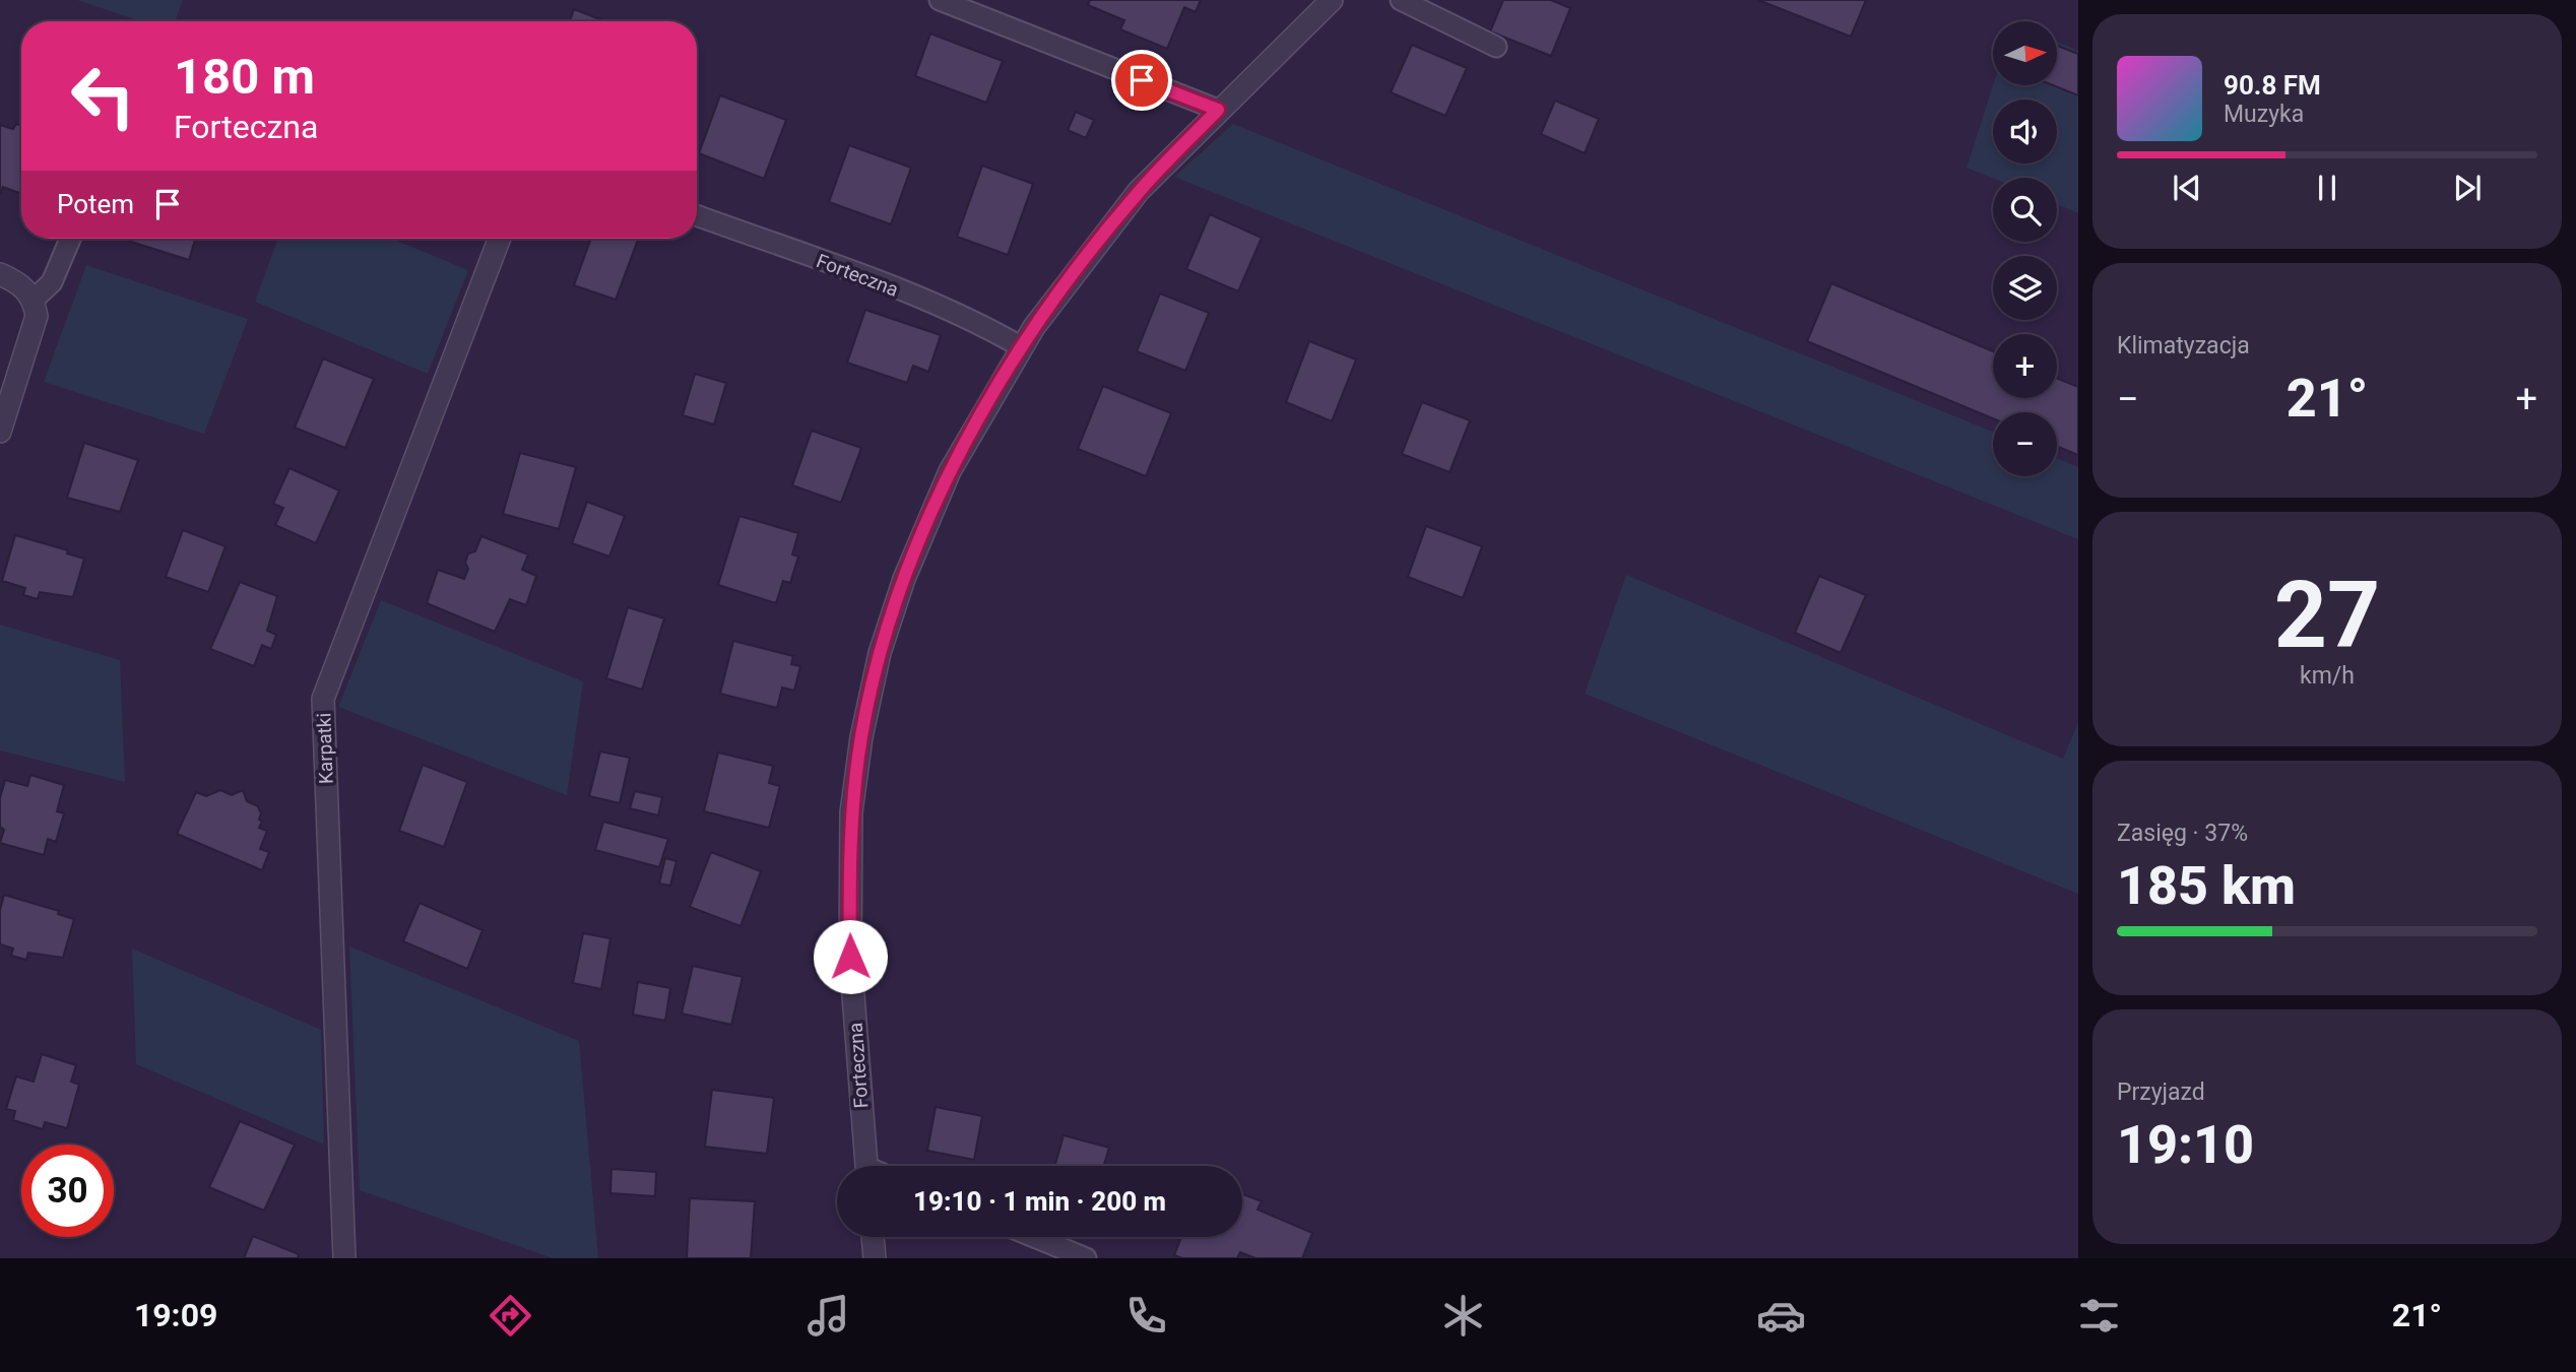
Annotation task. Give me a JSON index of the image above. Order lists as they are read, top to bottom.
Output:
{
  "streets": {
    "street": ["Forteczna", "Karpatki"]
  },
  "north": "right",
  "page": {
    "map_buttons": ["+", "−"],
    "turn": ["180 m", "Forteczna"],
    "song": ["90.8 FM", "Muzyka"],
    "then": "Potem",
    "tile": [
      "Klimatyzacja",
      ["27", "km/h"],
      ["Zasięg · 37%", "185 km"],
      ["Przyjazd", "19:10"]
    ],
    "heat": ["−", "21°", "+"],
    "limit": "30",
    "trip": "19:10 · 1 min · 200 m",
    "tabs": ["19:09", "21°"]
  }
}
